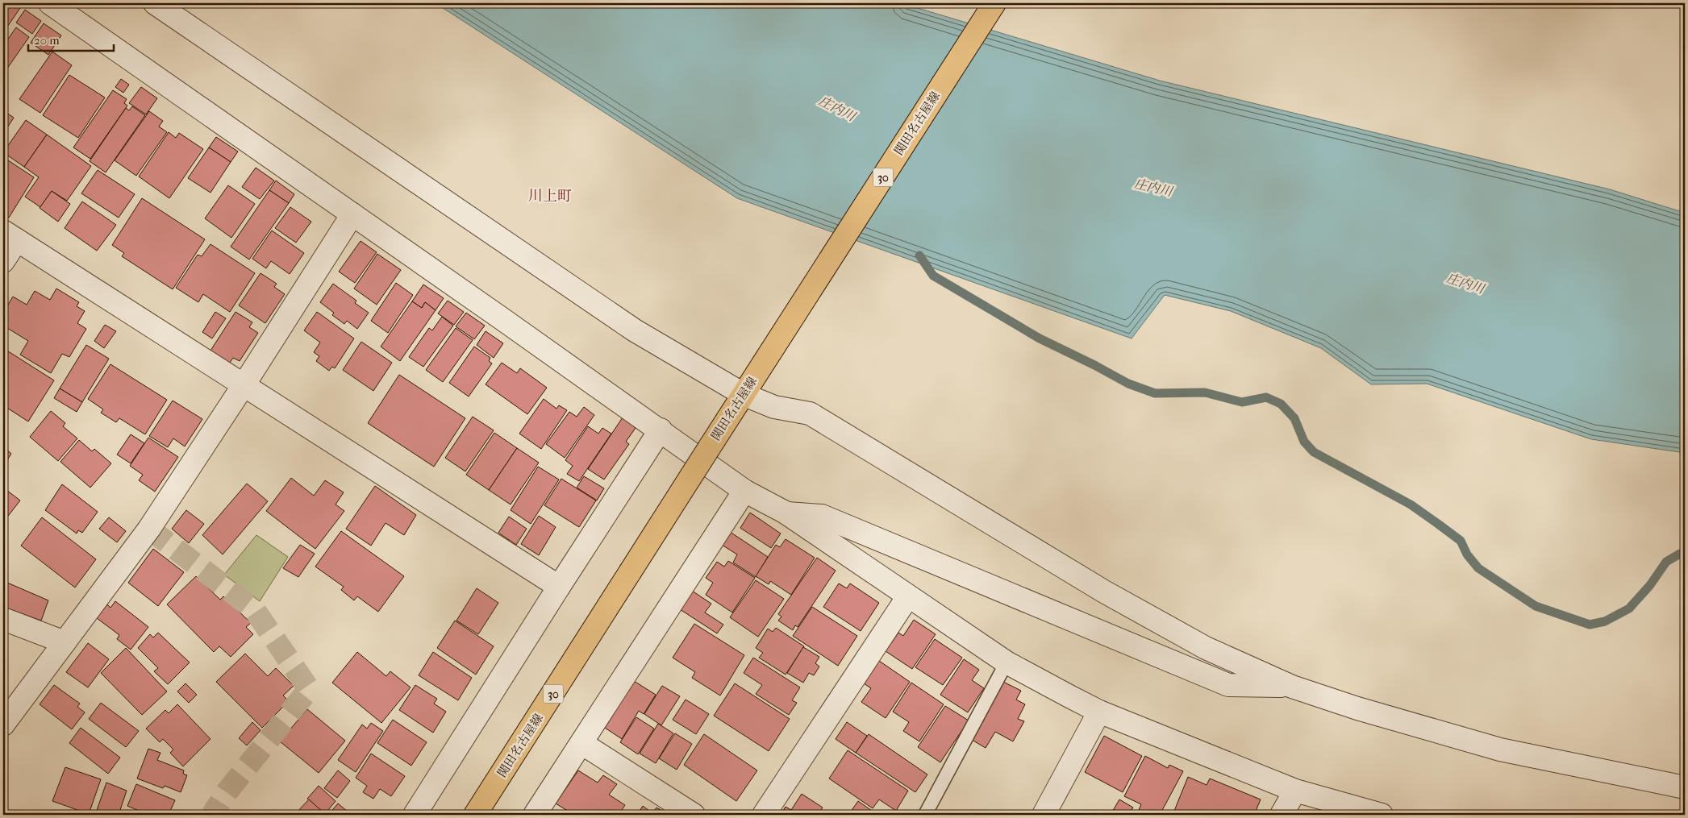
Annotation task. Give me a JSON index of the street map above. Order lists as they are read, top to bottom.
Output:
{
  "streets": {
    "main road": ["関田名古屋線", "30"]
  },
  "districts": ["川上町"],
  "water": ["庄内川"],
  "scale_bar": "20 m"
}
